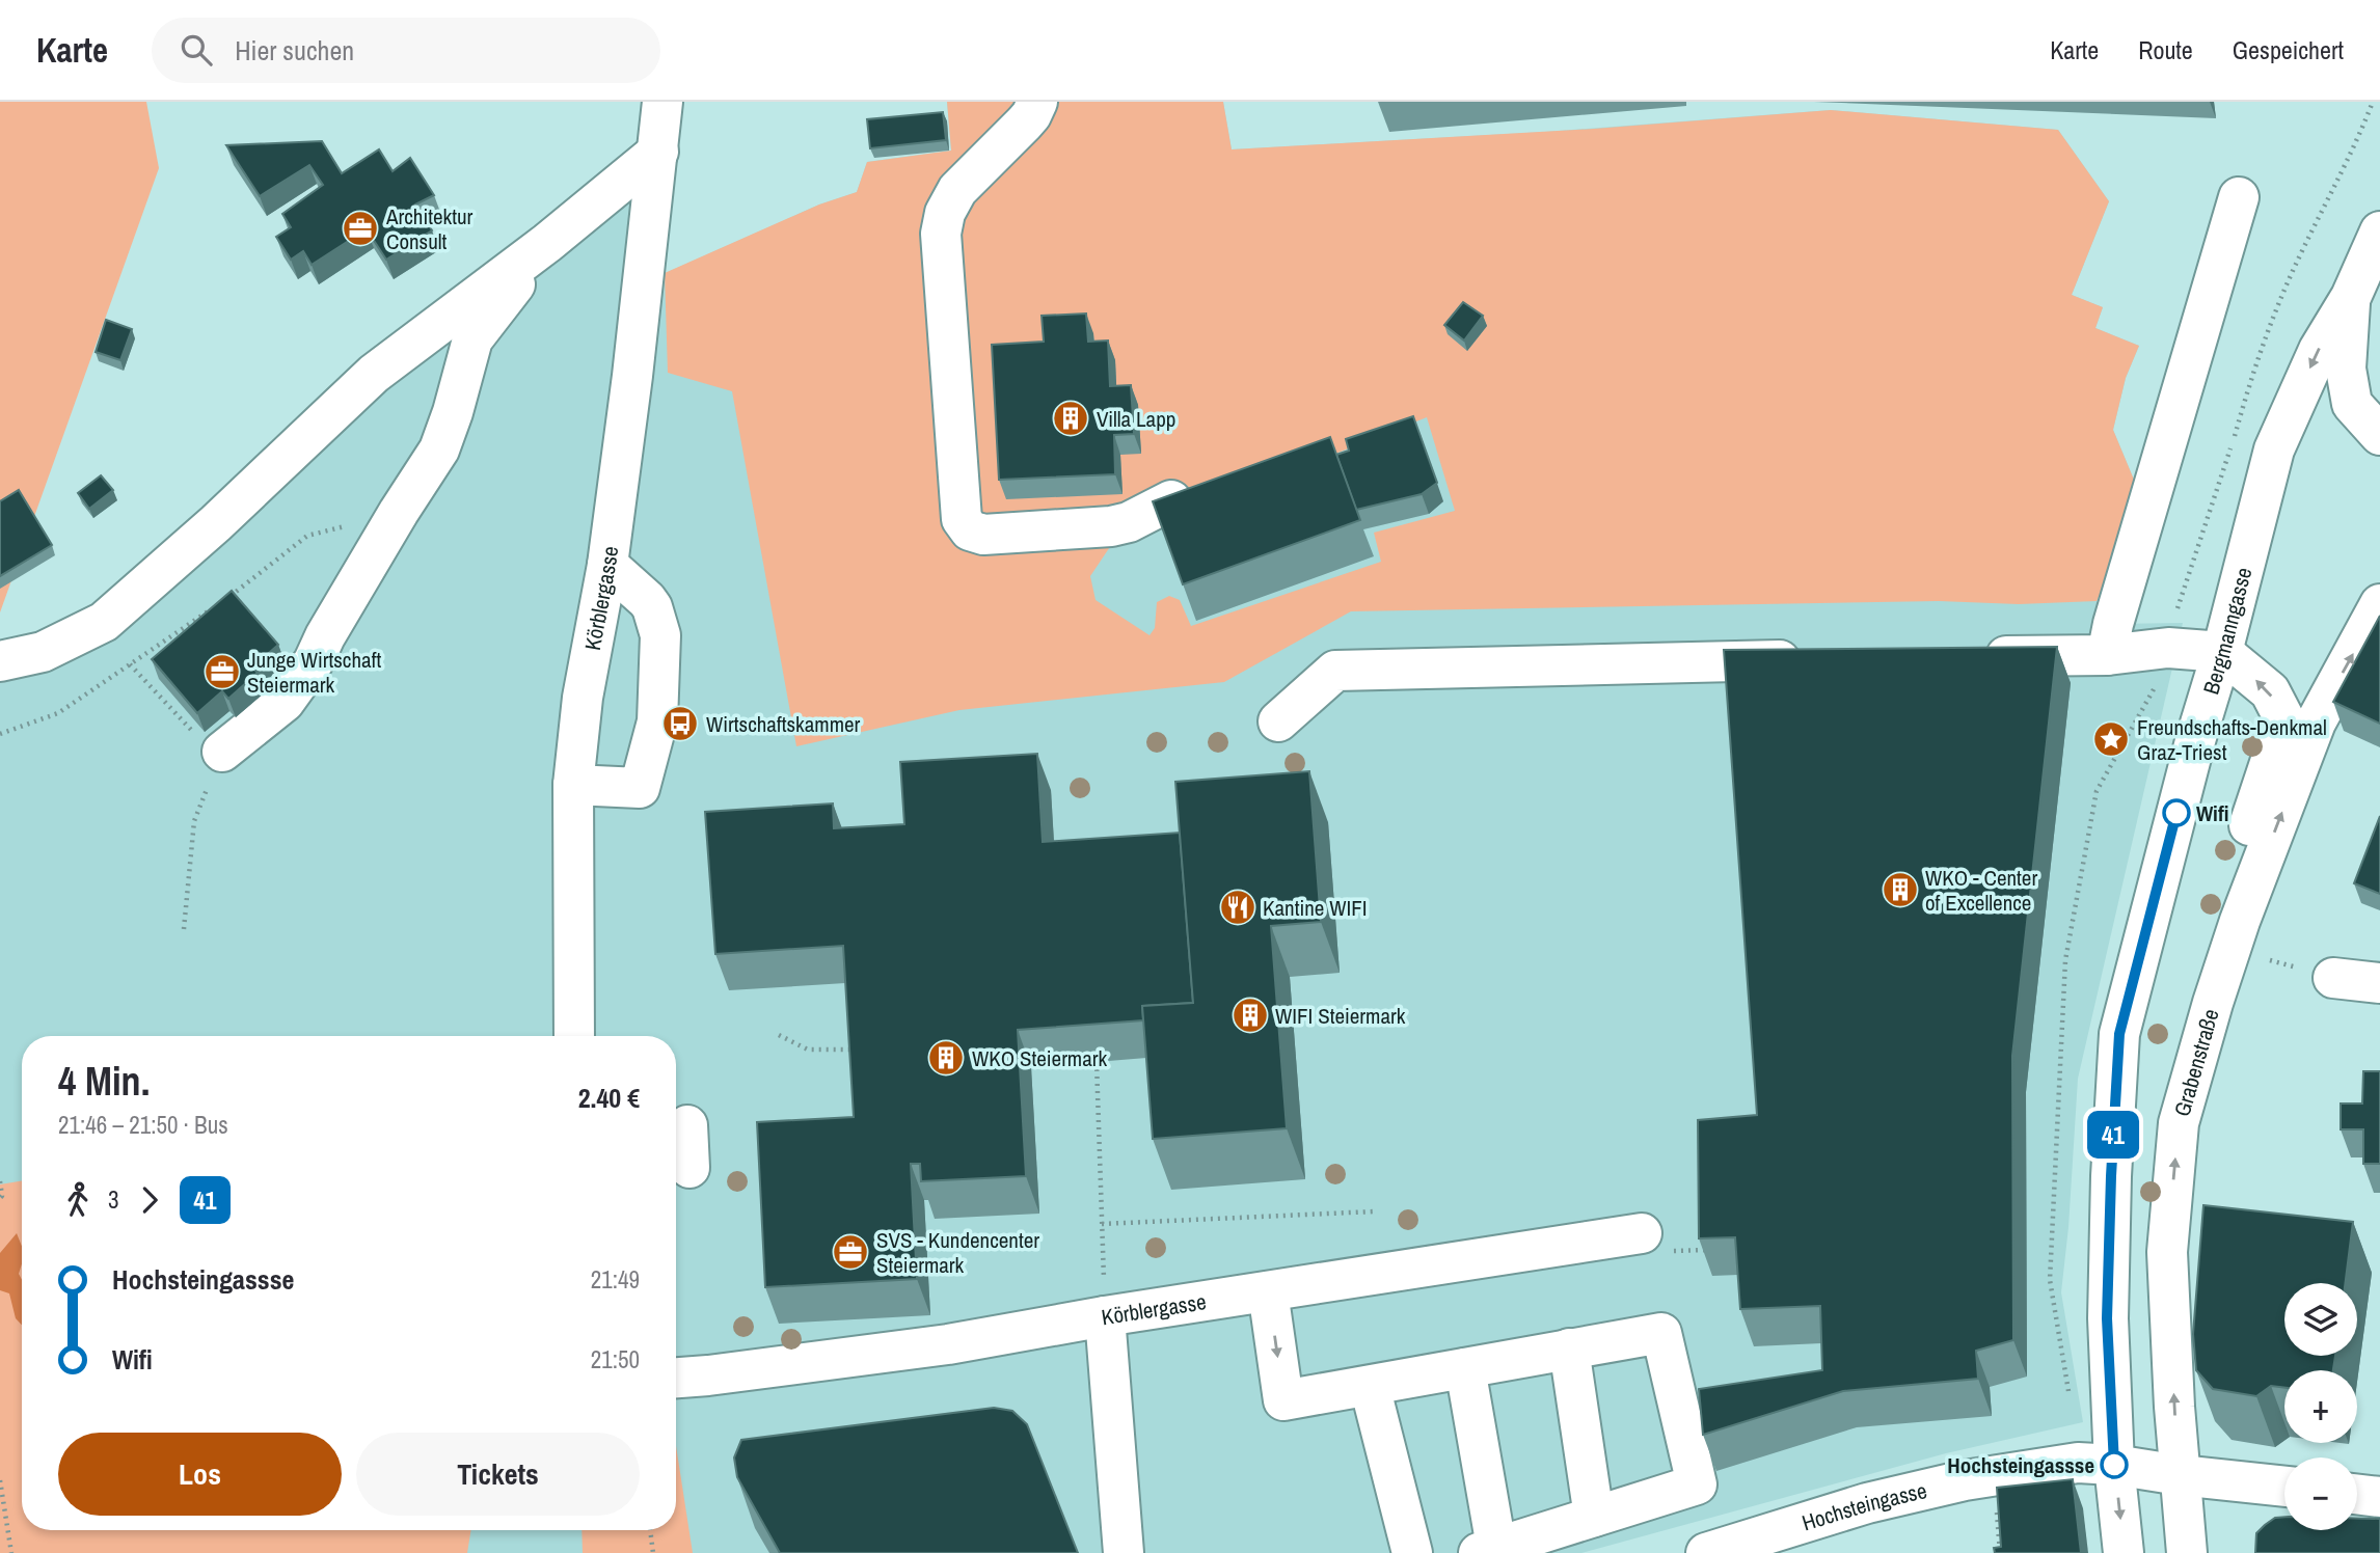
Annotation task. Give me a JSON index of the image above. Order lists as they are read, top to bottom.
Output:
{
  "streets": {
    "main road": [
      "Körblergasse",
      "Bergmanngasse",
      "Grabenstraße",
      "Hochsteingasse"
    ]
  },
  "crossings": [
    ["Bergmanngasse", "Hochsteingasse"],
    ["Grabenstraße", "Hochsteingasse"]
  ],
  "one_way": ["Grabenstraße"],
  "places": {
    "office": ["Architektur Consult", "Junge Wirtschaft Steiermark", "SVS - Kundencenter Steiermark"],
    "building": [
      "Villa Lapp",
      "WKO - Center of Excellence",
      "WIFI Steiermark",
      "WKO Steiermark"
    ],
    "bus stop": ["Wirtschaftskammer"],
    "place": ["Freundschafts-Denkmal Graz-Triest"],
    "other": ["Wifi", "Hochsteingassse"],
    "restaurant": ["Kantine WIFI"]
  },
  "lines": ["bus line 41"],
  "page": {
    "header": "Karte",
    "search": "Hier suchen",
    "nav": ["Karte", "Route", "Gespeichert"],
    "on_map": "41",
    "heading": ["4 Min.", "21:46 – 21:50 · Bus", "2.40 €"],
    "legs": ["3", "41"],
    "list": [
      {
        "name": "Hochsteingassse",
        "value": "21:49"
      },
      {
        "name": "Wifi",
        "value": "21:50"
      }
    ],
    "map_buttons": ["+", "−"],
    "buttons": ["Los", "Tickets"]
  }
}
